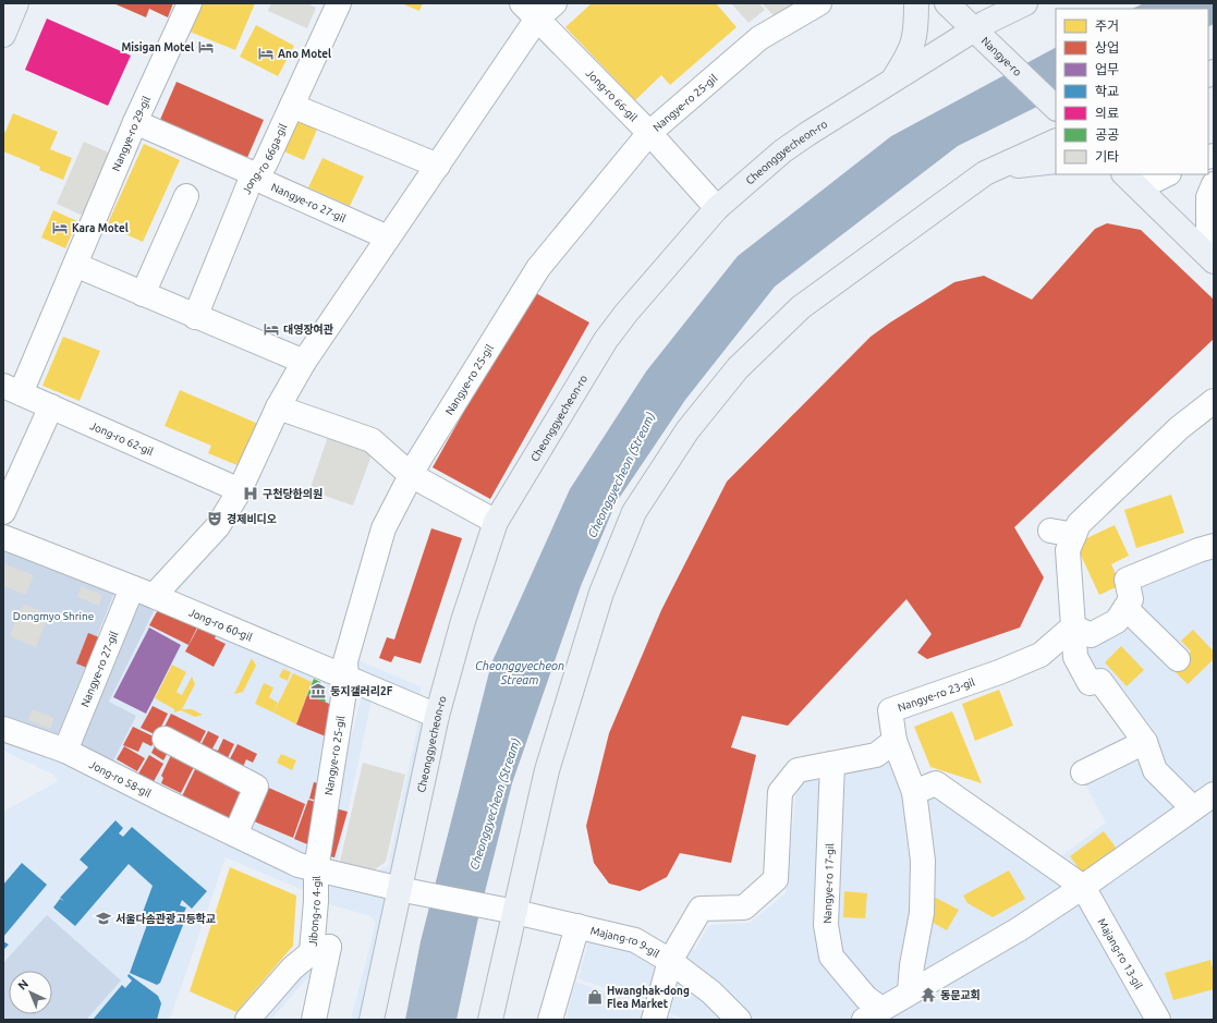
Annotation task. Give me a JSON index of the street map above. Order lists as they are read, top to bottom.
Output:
{
  "streets": {
    "main road": ["Nangye-ro", "Cheonggyecheon-ro"],
    "street": [
      "Jong-ro 66-gil",
      "Nangye-ro 25-gil",
      "Nangye-ro 29-gil",
      "Jong-ro 66ga-gil",
      "Nangye-ro 27-gil",
      "Jong-ro 62-gil",
      "Jong-ro 60-gil",
      "Nangye-ro 23-gil",
      "Jong-ro 58-gil",
      "Nangye-ro 17-gil",
      "Jibong-ro 4-gil",
      "Majang-ro 9-gil",
      "Majang-ro 13-gil"
    ]
  },
  "crossings": [
    ["Nangye-ro", "Cheonggyecheon-ro"],
    ["Jong-ro 66-gil", "Nangye-ro 25-gil"],
    ["Jong-ro 66-gil", "Cheonggyecheon-ro"],
    ["Nangye-ro 25-gil", "Jong-ro 60-gil"],
    ["Nangye-ro 25-gil", "Jong-ro 58-gil"],
    ["Nangye-ro 25-gil", "Jibong-ro 4-gil"],
    ["Nangye-ro 29-gil", "Nangye-ro 27-gil"],
    ["Nangye-ro 29-gil", "Jong-ro 62-gil"],
    ["Cheonggyecheon-ro", "Jong-ro 60-gil"],
    ["Cheonggyecheon-ro", "Jong-ro 58-gil"],
    ["Cheonggyecheon-ro", "Majang-ro 9-gil"],
    ["Jong-ro 66ga-gil", "Nangye-ro 27-gil"],
    ["Nangye-ro 27-gil", "Jong-ro 60-gil"],
    ["Nangye-ro 27-gil", "Jong-ro 58-gil"],
    ["Jong-ro 58-gil", "Jibong-ro 4-gil"],
    ["Jong-ro 58-gil", "Majang-ro 9-gil"],
    ["Nangye-ro 17-gil", "Majang-ro 13-gil"]
  ],
  "water": ["Cheonggyecheon (Stream)", "Cheonggyecheon Stream"],
  "parks": ["Dongmyo Shrine"],
  "places": {
    "hotel": [
      "Misigan Motel",
      "Ano Motel",
      "Kara Motel",
      "대영장여관"
    ],
    "hospital": ["구천당한의원"],
    "theatre": ["경제비디오"],
    "museum": ["둥지갤러리2F"],
    "school or university": ["서울다솜관광고등학교"],
    "temple": ["동문교회"],
    "shop": ["Hwanghak-dong Flea Market"]
  },
  "legend": [
    "주거",
    "상업",
    "업무",
    "학교",
    "의료",
    "공공",
    "기타"
  ],
  "north": "top left"
}
